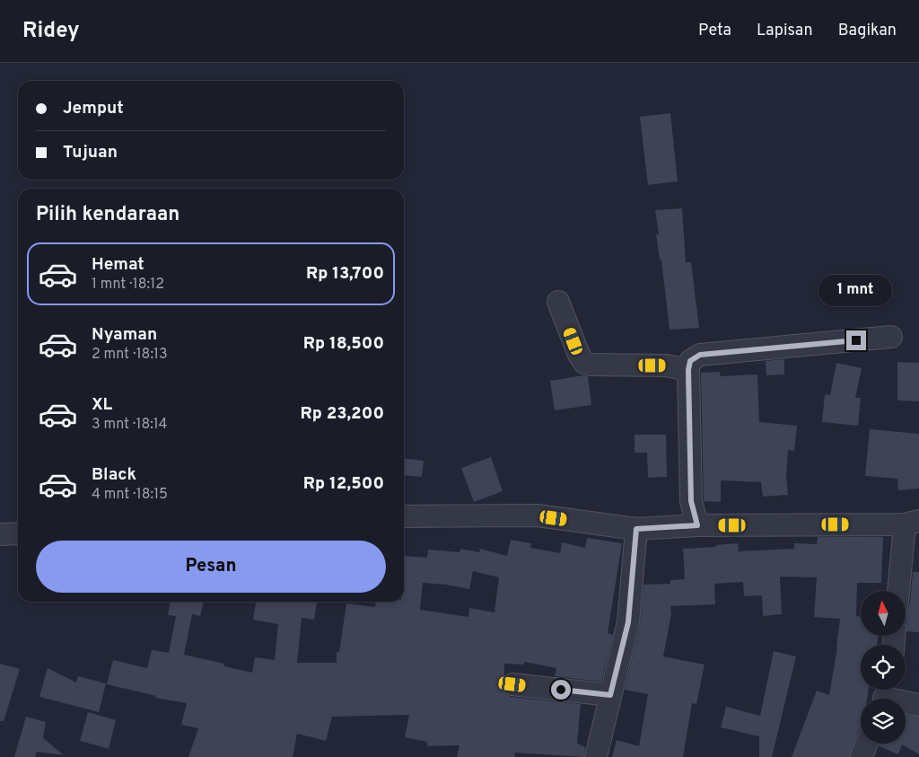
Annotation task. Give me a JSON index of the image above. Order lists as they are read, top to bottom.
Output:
{
  "north": "top",
  "page": {
    "header": "Ridey",
    "nav": ["Peta", "Lapisan", "Bagikan"],
    "banner": ["Jemput", "Tujuan"],
    "heading": "Pilih kendaraan",
    "list": [
      {
        "name": "Hemat",
        "note": "1 mnt · 18:12",
        "value": "Rp 13,700"
      },
      {
        "name": "Nyaman",
        "note": "2 mnt · 18:13",
        "value": "Rp 18,500"
      },
      {
        "name": "XL",
        "note": "3 mnt · 18:14",
        "value": "Rp 23,200"
      },
      {
        "name": "Black",
        "note": "4 mnt · 18:15",
        "value": "Rp 12,500"
      }
    ],
    "bubble": "1 mnt",
    "buttons": "Pesan"
  }
}
